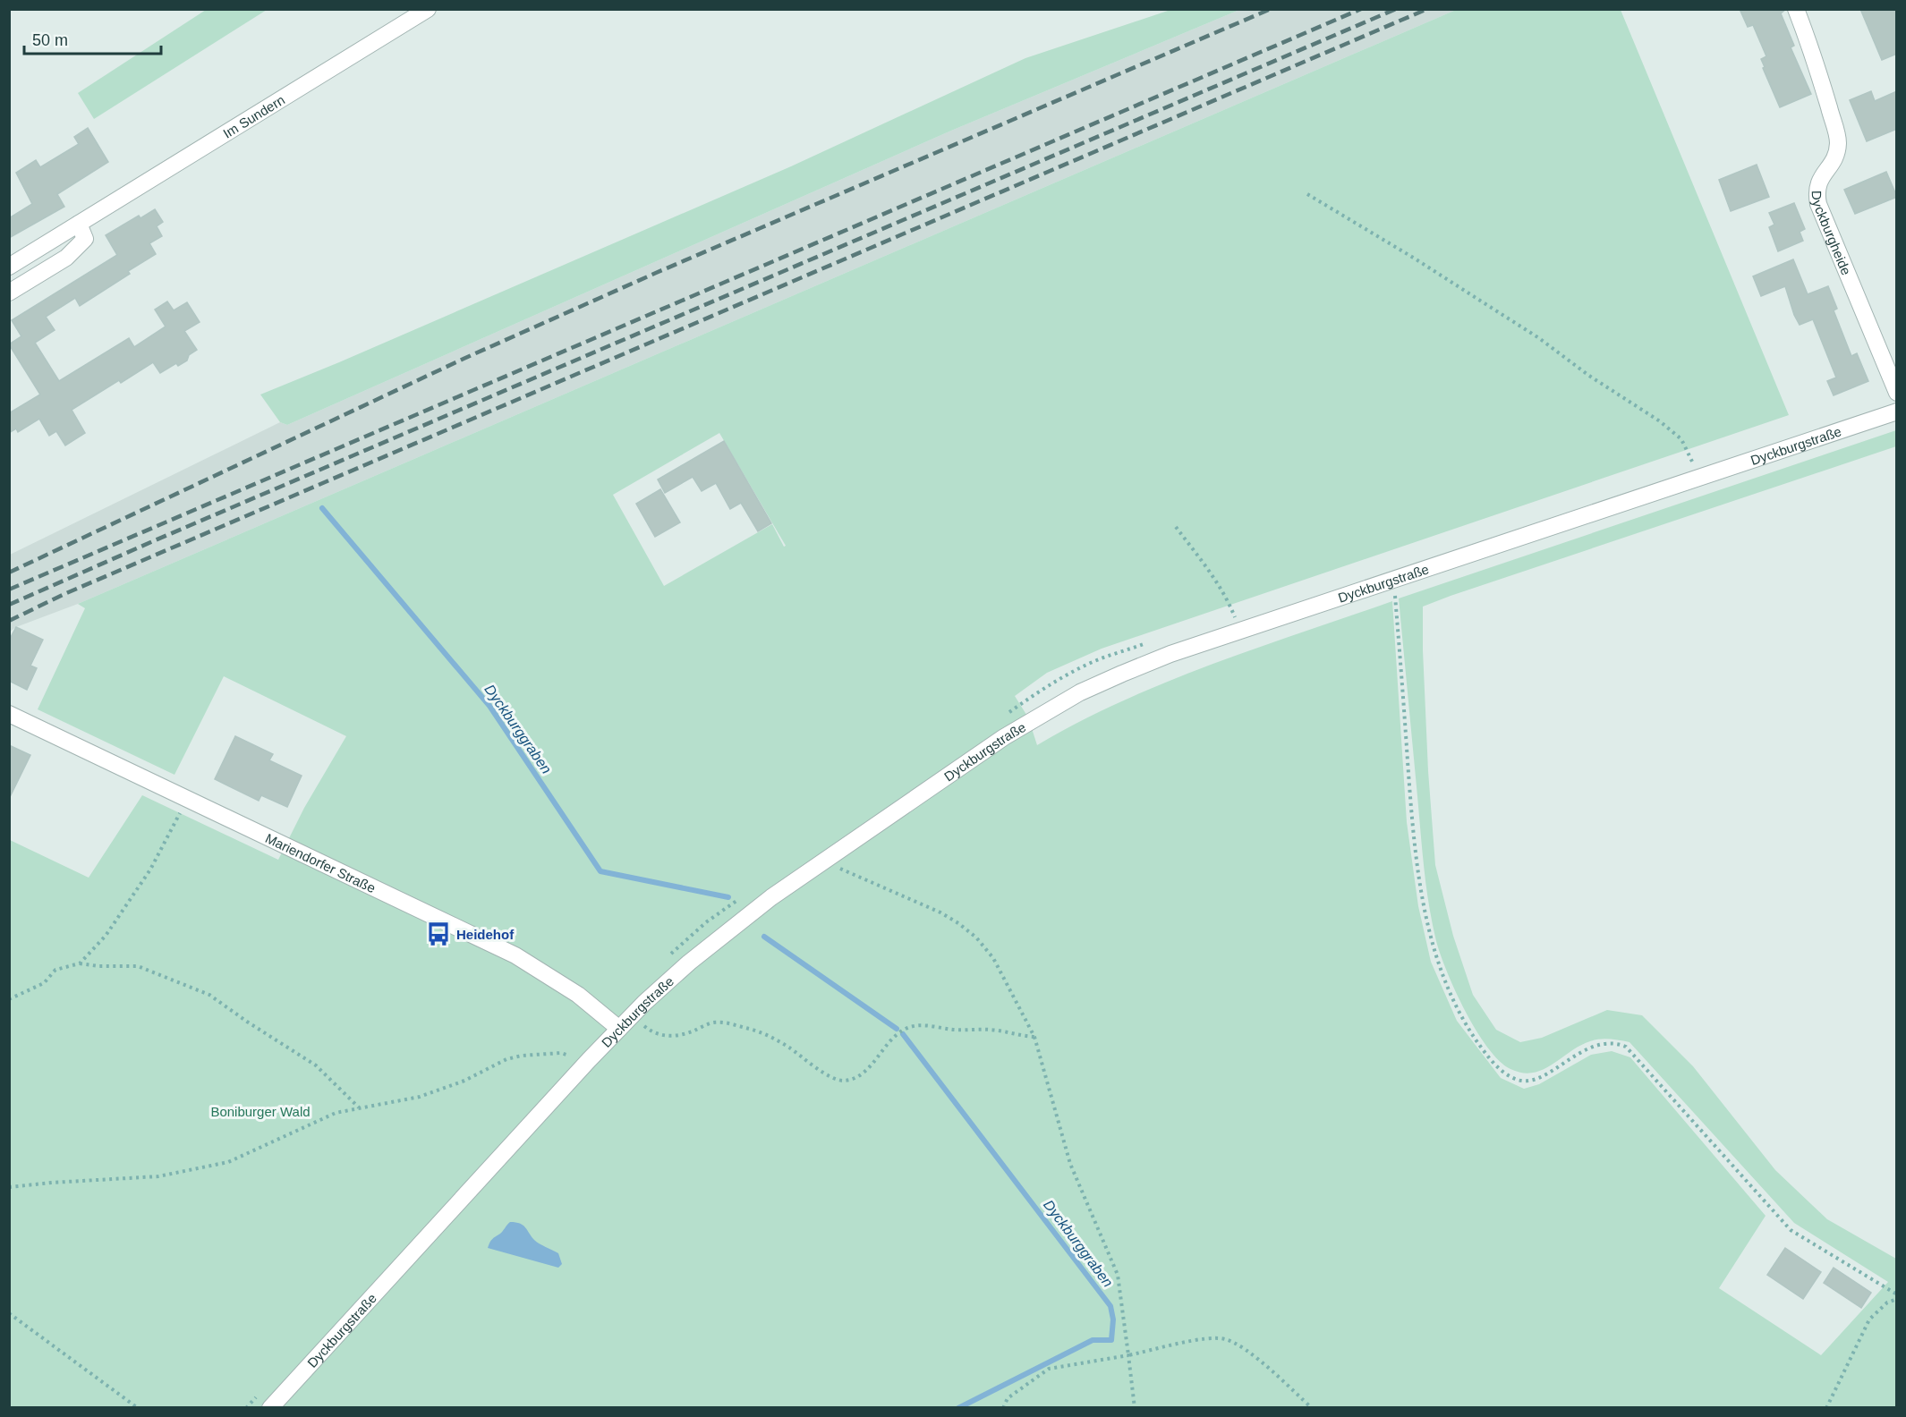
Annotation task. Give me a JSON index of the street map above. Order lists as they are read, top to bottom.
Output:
{
  "streets": {
    "street": [
      "Im Sundern",
      "Dyckburgheide",
      "Dyckburgstraße",
      "Mariendorfer Straße"
    ]
  },
  "crossings": [
    ["Dyckburgstraße", "Mariendorfer Straße"]
  ],
  "water": ["Dyckburggraben"],
  "parks": ["Boniburger Wald"],
  "places": {
    "bus stop": ["Heidehof"]
  },
  "scale_bar": "50 m"
}
